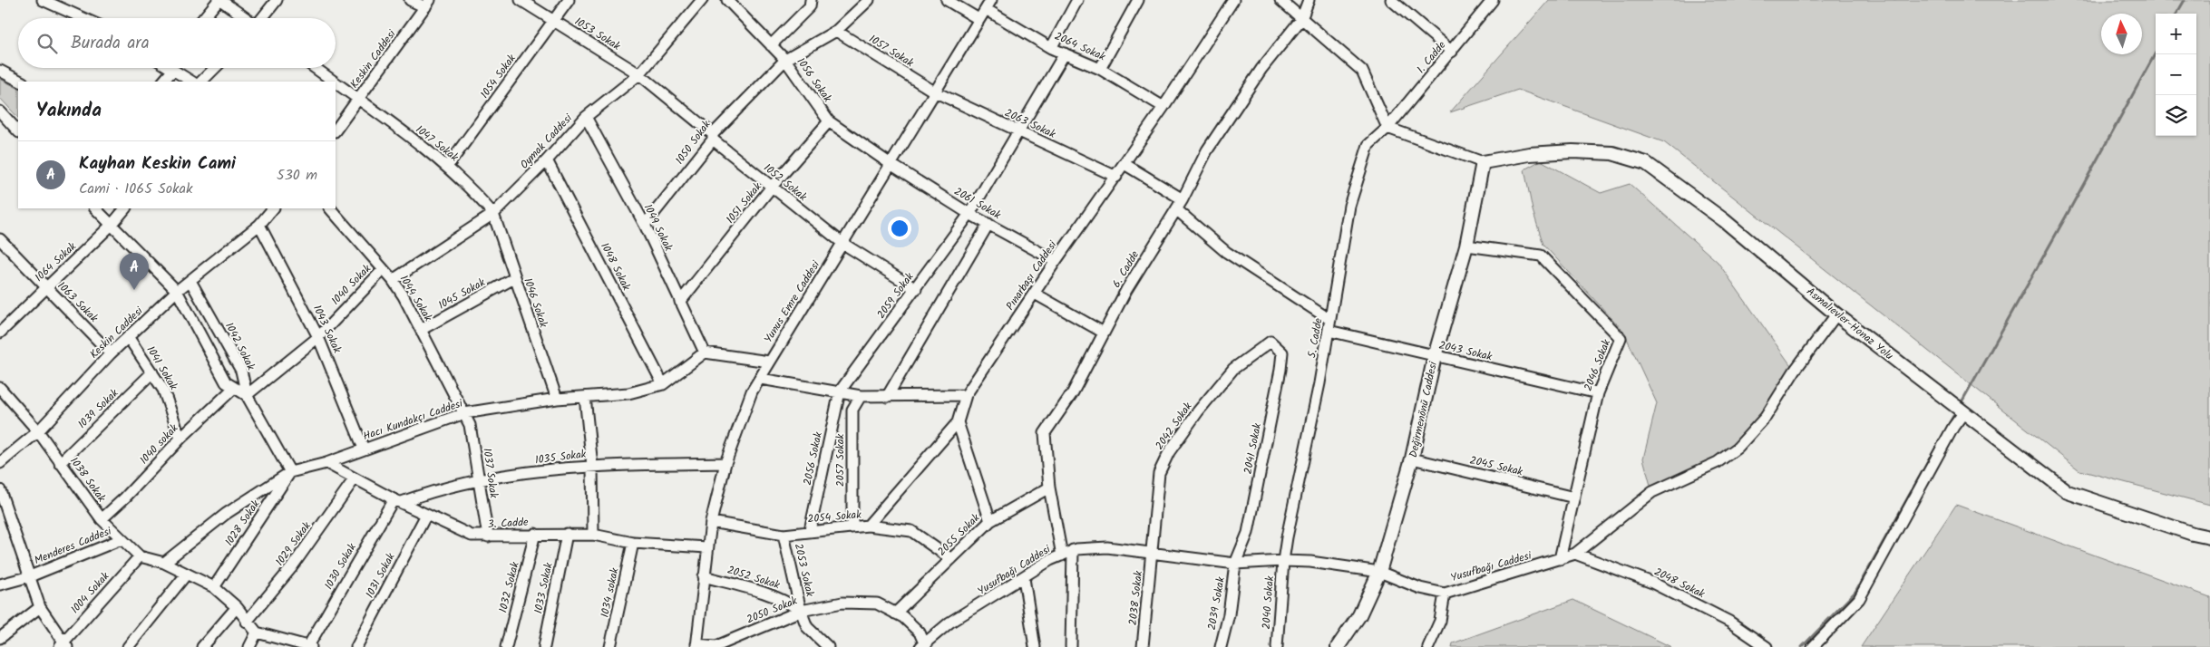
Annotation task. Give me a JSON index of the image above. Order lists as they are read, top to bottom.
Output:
{
  "streets": {
    "main road": ["Asmalıevler-Honaz Yolu", "Değirmenönü Caddesi"],
    "street": [
      "1053 Sokak",
      "2064 Sokak",
      "1057 Sokak",
      "1. Cadde",
      "Keskin Caddesi",
      "1054 Sokak",
      "1056 Sokak",
      "2063 Sokak",
      "Oymak Caddesi",
      "1050 Sokak",
      "1047 Sokak",
      "1052 Sokak",
      "1051 Sokak",
      "2061 Sokak",
      "1049 Sokak",
      "1064 Sokak",
      "1048 Sokak",
      "6. Cadde",
      "Pınarbaşı Caddesi",
      "1040 Sokak",
      "1045 Sokak",
      "2059 Sokak",
      "1044 Sokak",
      "1063 Sokak",
      "Yunus Emre Caddesi",
      "1046 Sokak",
      "1043 Sokak",
      "5. Cadde",
      "1042 Sokak",
      "2043 Sokak",
      "2046 Sokak",
      "1041 Sokak",
      "1039 Sokak",
      "Hacı Kundakçı Caddesi",
      "2042 Sokak",
      "1040 sokak",
      "2041 Sokak",
      "1035 Sokak",
      "2056 Sokak",
      "2057 Sokak",
      "2045 Sokak",
      "1037 Sokak",
      "1038 Sokak",
      "2054 Sokak",
      "1028 Sokak",
      "3. Cadde",
      "2055 Sokak",
      "1029 Sokak",
      "Menderes Caddesi",
      "1030 Sokak",
      "Yusufbağı Caddesi",
      "2053 Sokak",
      "1031 Sokak",
      "2052 Sokak",
      "2048 Sokak",
      "1032 Sokak",
      "1033 Sokak",
      "1004 Sokak",
      "1034 sokak",
      "2038 Sokak",
      "2040 Sokak",
      "2039 Sokak",
      "2050 Sokak"
    ]
  },
  "crossings": [
    ["1053 Sokak", "1054 Sokak"],
    ["1053 Sokak", "Oymak Caddesi"],
    ["1053 Sokak", "1052 Sokak"],
    ["2064 Sokak", "Pınarbaşı Caddesi"],
    ["2064 Sokak", "2059 Sokak"],
    ["2064 Sokak", "Yunus Emre Caddesi"],
    ["1057 Sokak", "2063 Sokak"],
    ["1057 Sokak", "1050 Sokak"],
    ["1057 Sokak", "Yunus Emre Caddesi"],
    ["1. Cadde", "5. Cadde"],
    ["Keskin Caddesi", "1047 Sokak"],
    ["Keskin Caddesi", "1063 Sokak"],
    ["Keskin Caddesi", "1043 Sokak"],
    ["Keskin Caddesi", "1042 Sokak"],
    ["Keskin Caddesi", "1041 Sokak"],
    ["Keskin Caddesi", "1038 Sokak"],
    ["1054 Sokak", "1047 Sokak"],
    ["1056 Sokak", "1050 Sokak"],
    ["1056 Sokak", "1051 Sokak"],
    ["1056 Sokak", "2061 Sokak"],
    ["1056 Sokak", "Yunus Emre Caddesi"],
    ["2063 Sokak", "Pınarbaşı Caddesi"],
    ["2063 Sokak", "2059 Sokak"],
    ["2063 Sokak", "Yunus Emre Caddesi"],
    ["Oymak Caddesi", "1047 Sokak"],
    ["Oymak Caddesi", "1052 Sokak"],
    ["Oymak Caddesi", "1049 Sokak"],
    ["Oymak Caddesi", "1048 Sokak"],
    ["Oymak Caddesi", "1044 Sokak"],
    ["Oymak Caddesi", "1046 Sokak"],
    ["1050 Sokak", "1052 Sokak"],
    ["1050 Sokak", "1049 Sokak"],
    ["1047 Sokak", "1046 Sokak"],
    ["1052 Sokak", "1051 Sokak"],
    ["1052 Sokak", "2059 Sokak"],
    ["1052 Sokak", "Yunus Emre Caddesi"],
    ["1051 Sokak", "1049 Sokak"],
    ["2061 Sokak", "Pınarbaşı Caddesi"],
    ["2061 Sokak", "2059 Sokak"],
    ["2061 Sokak", "Yunus Emre Caddesi"],
    ["1049 Sokak", "Hacı Kundakçı Caddesi"],
    ["1064 Sokak", "1063 Sokak"],
    ["1048 Sokak", "Hacı Kundakçı Caddesi"],
    ["6. Cadde", "2055 Sokak"],
    ["6. Cadde", "Yusufbağı Caddesi"],
    ["1040 Sokak", "1044 Sokak"],
    ["1040 Sokak", "1043 Sokak"],
    ["1040 Sokak", "1042 Sokak"],
    ["1045 Sokak", "1044 Sokak"],
    ["1045 Sokak", "1046 Sokak"],
    ["2059 Sokak", "2056 Sokak"],
    ["1044 Sokak", "Hacı Kundakçı Caddesi"],
    ["1044 Sokak", "1037 Sokak"],
    ["Yunus Emre Caddesi", "1035 Sokak"],
    ["Yunus Emre Caddesi", "2054 Sokak"],
    ["Yunus Emre Caddesi", "3. Cadde"],
    ["Yunus Emre Caddesi", "2052 Sokak"],
    ["Yunus Emre Caddesi", "2050 Sokak"],
    ["1046 Sokak", "Hacı Kundakçı Caddesi"],
    ["Asmalıevler-Honaz Yolu", "Değirmenönü Caddesi"],
    ["Asmalıevler-Honaz Yolu", "Yusufbağı Caddesi"],
    ["1043 Sokak", "Hacı Kundakçı Caddesi"],
    ["5. Cadde", "2043 Sokak"],
    ["5. Cadde", "Yusufbağı Caddesi"],
    ["5. Cadde", "2040 Sokak"],
    ["1042 Sokak", "Hacı Kundakçı Caddesi"],
    ["1042 Sokak", "1028 Sokak"],
    ["2043 Sokak", "2046 Sokak"],
    ["2043 Sokak", "Değirmenönü Caddesi"],
    ["2046 Sokak", "Değirmenönü Caddesi"],
    ["2046 Sokak", "2045 Sokak"],
    ["2046 Sokak", "Yusufbağı Caddesi"],
    ["1041 Sokak", "1039 Sokak"],
    ["1041 Sokak", "1040 sokak"],
    ["1039 Sokak", "1038 Sokak"],
    ["Değirmenönü Caddesi", "2045 Sokak"],
    ["Değirmenönü Caddesi", "Yusufbağı Caddesi"],
    ["Hacı Kundakçı Caddesi", "1037 Sokak"],
    ["Hacı Kundakçı Caddesi", "1028 Sokak"],
    ["Hacı Kundakçı Caddesi", "3. Cadde"],
    ["Hacı Kundakçı Caddesi", "Menderes Caddesi"],
    ["2042 Sokak", "2041 Sokak"],
    ["2042 Sokak", "Yusufbağı Caddesi"],
    ["2042 Sokak", "2038 Sokak"],
    ["1040 sokak", "1038 Sokak"],
    ["2041 Sokak", "Yusufbağı Caddesi"],
    ["2041 Sokak", "2039 Sokak"],
    ["1035 Sokak", "1037 Sokak"],
    ["1035 Sokak", "3. Cadde"],
    ["1035 Sokak", "1030 Sokak"],
    ["2056 Sokak", "2054 Sokak"],
    ["2057 Sokak", "2054 Sokak"],
    ["1037 Sokak", "3. Cadde"],
    ["1038 Sokak", "Menderes Caddesi"],
    ["2054 Sokak", "2055 Sokak"],
    ["2054 Sokak", "2053 Sokak"],
    ["1028 Sokak", "Menderes Caddesi"],
    ["3. Cadde", "1029 Sokak"],
    ["3. Cadde", "1030 Sokak"],
    ["3. Cadde", "1031 Sokak"],
    ["3. Cadde", "1032 Sokak"],
    ["3. Cadde", "1033 Sokak"],
    ["3. Cadde", "1034 sokak"],
    ["2055 Sokak", "2050 Sokak"],
    ["1029 Sokak", "Menderes Caddesi"],
    ["Menderes Caddesi", "1004 Sokak"],
    ["Yusufbağı Caddesi", "2048 Sokak"],
    ["Yusufbağı Caddesi", "2038 Sokak"],
    ["Yusufbağı Caddesi", "2040 Sokak"],
    ["Yusufbağı Caddesi", "2039 Sokak"],
    ["Yusufbağı Caddesi", "2050 Sokak"],
    ["2053 Sokak", "2052 Sokak"],
    ["2053 Sokak", "2050 Sokak"],
    ["2052 Sokak", "2050 Sokak"]
  ],
  "north": "top",
  "page": {
    "map_buttons": ["+", "−"],
    "search": "Burada ara",
    "heading": "Yakında",
    "list": [
      {
        "mark": "A",
        "name": "Kayhan Keskin Cami",
        "note": "Cami · 1065 Sokak",
        "value": "530 m"
      }
    ],
    "pins": "A"
  }
}
